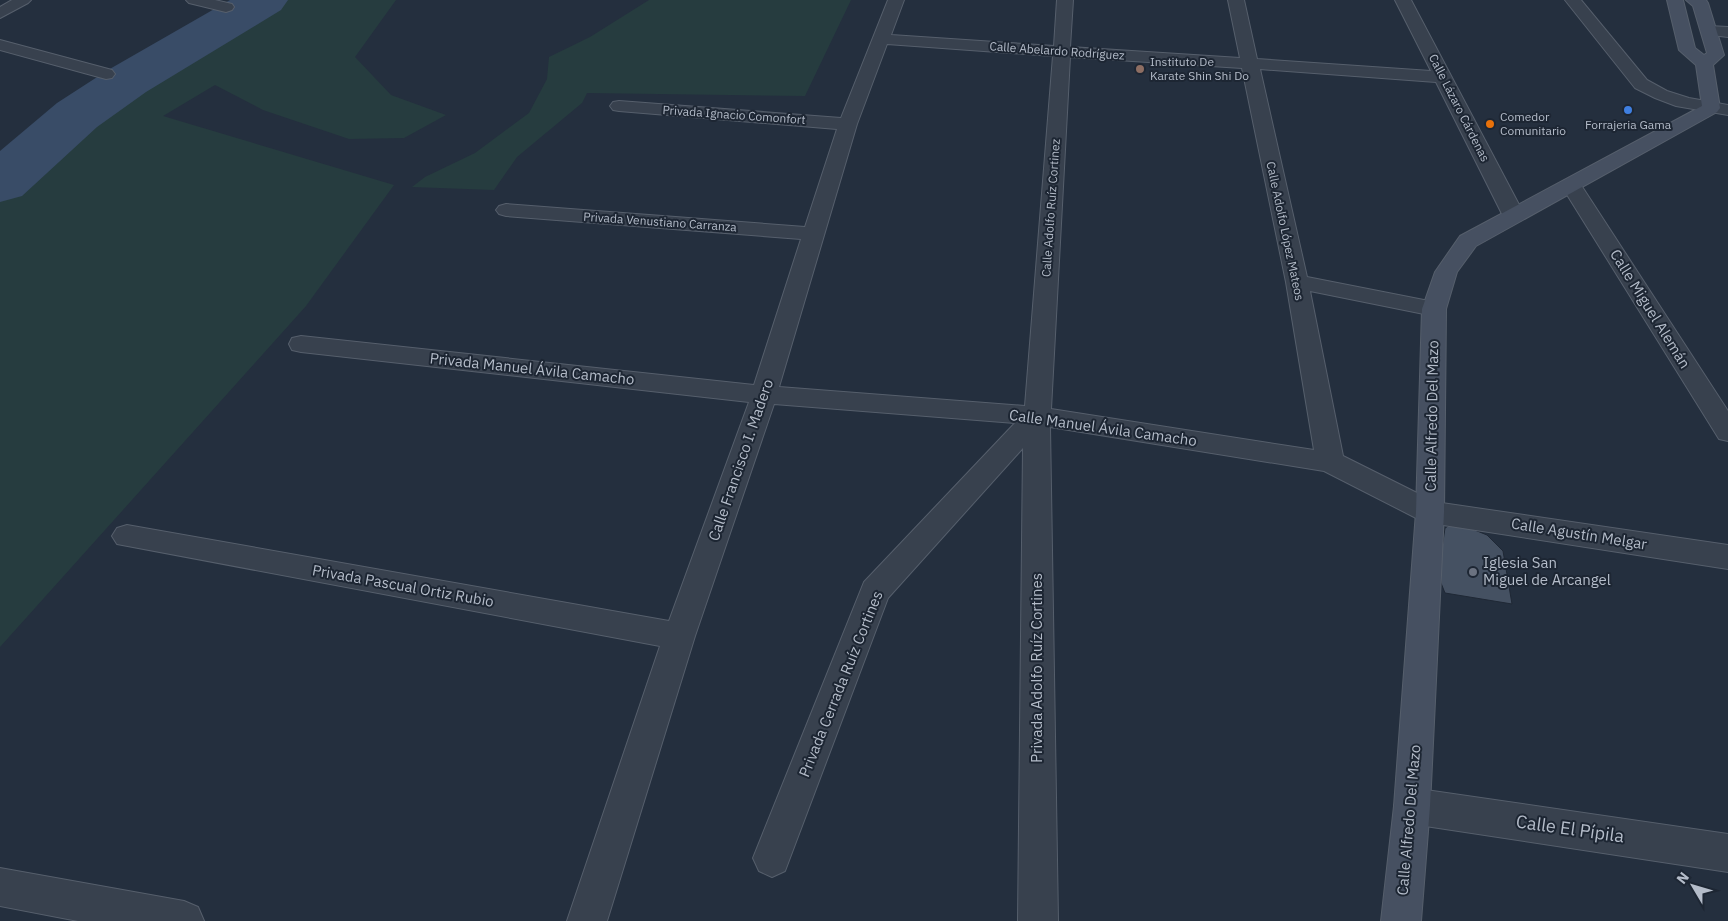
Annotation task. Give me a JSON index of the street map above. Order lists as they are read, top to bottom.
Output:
{
  "streets": {
    "main road": ["Calle Alfredo Del Mazo"],
    "street": [
      "Calle Abelardo Rodríguez",
      "Calle Lázaro Cárdenas",
      "Privada Ignacio Comonfort",
      "Calle Adolfo Ruíz Cortinez",
      "Privada Venustiano Carranza",
      "Calle Adolfo López Mateos",
      "Calle Miguel Alemán",
      "Privada Manuel Ávila Camacho",
      "Calle Manuel Ávila Camacho",
      "Calle Francisco I. Madero",
      "Calle Agustín Melgar",
      "Privada Pascual Ortiz Rubio",
      "Privada Adolfo Ruíz Cortines",
      "Privada Cerrada Ruíz Cortines",
      "Calle El Pípila"
    ]
  },
  "crossings": [
    ["Calle Abelardo Rodríguez", "Calle Lázaro Cárdenas"],
    ["Calle Abelardo Rodríguez", "Calle Adolfo Ruíz Cortinez"],
    ["Calle Abelardo Rodríguez", "Calle Adolfo López Mateos"],
    ["Calle Abelardo Rodríguez", "Calle Francisco I. Madero"],
    ["Calle Lázaro Cárdenas", "Calle Alfredo Del Mazo"],
    ["Privada Ignacio Comonfort", "Calle Francisco I. Madero"],
    ["Calle Adolfo Ruíz Cortinez", "Calle Manuel Ávila Camacho"],
    ["Calle Adolfo Ruíz Cortinez", "Privada Adolfo Ruíz Cortines"],
    ["Calle Adolfo Ruíz Cortinez", "Privada Cerrada Ruíz Cortines"],
    ["Privada Venustiano Carranza", "Calle Francisco I. Madero"],
    ["Calle Adolfo López Mateos", "Calle Manuel Ávila Camacho"],
    ["Calle Miguel Alemán", "Calle Alfredo Del Mazo"],
    ["Privada Manuel Ávila Camacho", "Calle Manuel Ávila Camacho"],
    ["Privada Manuel Ávila Camacho", "Calle Francisco I. Madero"],
    ["Calle Alfredo Del Mazo", "Calle Manuel Ávila Camacho"],
    ["Calle Alfredo Del Mazo", "Calle Agustín Melgar"],
    ["Calle Alfredo Del Mazo", "Calle El Pípila"],
    ["Calle Manuel Ávila Camacho", "Calle Francisco I. Madero"],
    ["Calle Manuel Ávila Camacho", "Calle Agustín Melgar"],
    ["Calle Manuel Ávila Camacho", "Privada Adolfo Ruíz Cortines"],
    ["Calle Manuel Ávila Camacho", "Privada Cerrada Ruíz Cortines"],
    ["Calle Francisco I. Madero", "Privada Pascual Ortiz Rubio"],
    ["Privada Adolfo Ruíz Cortines", "Privada Cerrada Ruíz Cortines"]
  ],
  "places": [
    "Instituto De Karate Shin Shi Do",
    "Forrajeria Gama",
    "Comedor Comunitario",
    "Iglesia San Miguel de Arcangel"
  ],
  "north": "top left"
}
